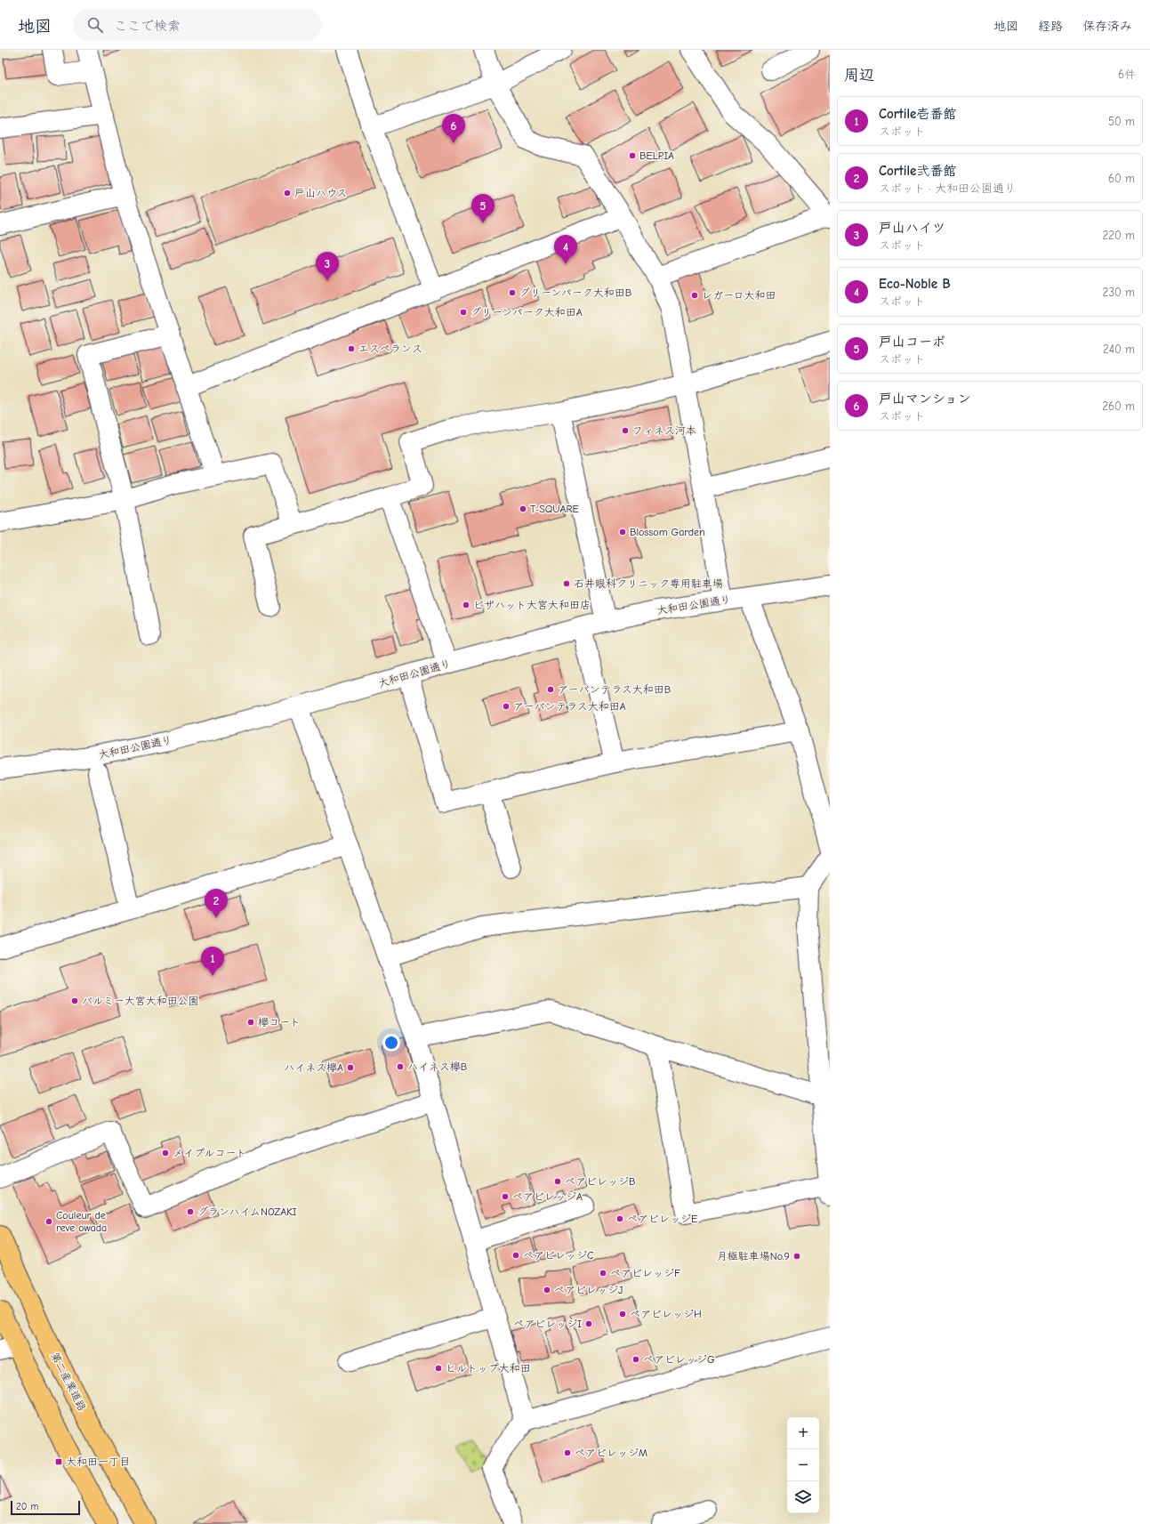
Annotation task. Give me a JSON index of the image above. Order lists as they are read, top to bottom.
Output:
{
  "streets": {
    "main road": ["第二産業道路"],
    "street": ["大和田公園通り"]
  },
  "places": {
    "other": [
      "BELPIA",
      "戸山ハウス",
      "グリーンパーク大和田B",
      "レガーロ大和田",
      "グリーンパーク大和田A",
      "エスペランス",
      "フィネス河本",
      "T-SQUARE",
      "Blossom Garden",
      "石井眼科クリニック専用駐車場",
      "ピザハット大宮大和田店",
      "アーバンテラス大和田B",
      "アーバンテラス大和田A",
      "バルミー大宮大和田公園",
      "欅コート",
      "ハイネス欅B",
      "ハイネス欅A",
      "メイプルコート",
      "ペアビレッジB",
      "ペアビレッジA",
      "グランハイムNOZAKI",
      "ペアビレッジE",
      "Couleur de reve owada",
      "ペアビレッジC",
      "月極駐車場No.9",
      "ペアビレッジF",
      "ペアビレッジJ",
      "ペアビレッジH",
      "ペアビレッジI",
      "ペアビレッジG",
      "ヒルトップ大和田",
      "ペアビレッジM"
    ],
    "transit": ["大和田一丁目"]
  },
  "scale_bar": "20 m",
  "page": {
    "header": "地図",
    "search": "ここで検索",
    "nav": ["地図", "経路", "保存済み"],
    "heading": ["周辺", "6件"],
    "list": [
      {
        "mark": "1",
        "name": "Cortile壱番館",
        "note": "スポット",
        "value": "50 m"
      },
      {
        "mark": "2",
        "name": "Cortile弐番館",
        "note": "スポット · 大和田公園通り",
        "value": "60 m"
      },
      {
        "mark": "3",
        "name": "戸山ハイツ",
        "note": "スポット",
        "value": "220 m"
      },
      {
        "mark": "4",
        "name": "Eco-Noble B",
        "note": "スポット",
        "value": "230 m"
      },
      {
        "mark": "5",
        "name": "戸山コーポ",
        "note": "スポット",
        "value": "240 m"
      },
      {
        "mark": "6",
        "name": "戸山マンション",
        "note": "スポット",
        "value": "260 m"
      }
    ],
    "pins": [
      "6",
      "5",
      "4",
      "3",
      "2",
      "1"
    ],
    "map_buttons": ["+", "−"],
    "scale": "20 m"
  }
}
